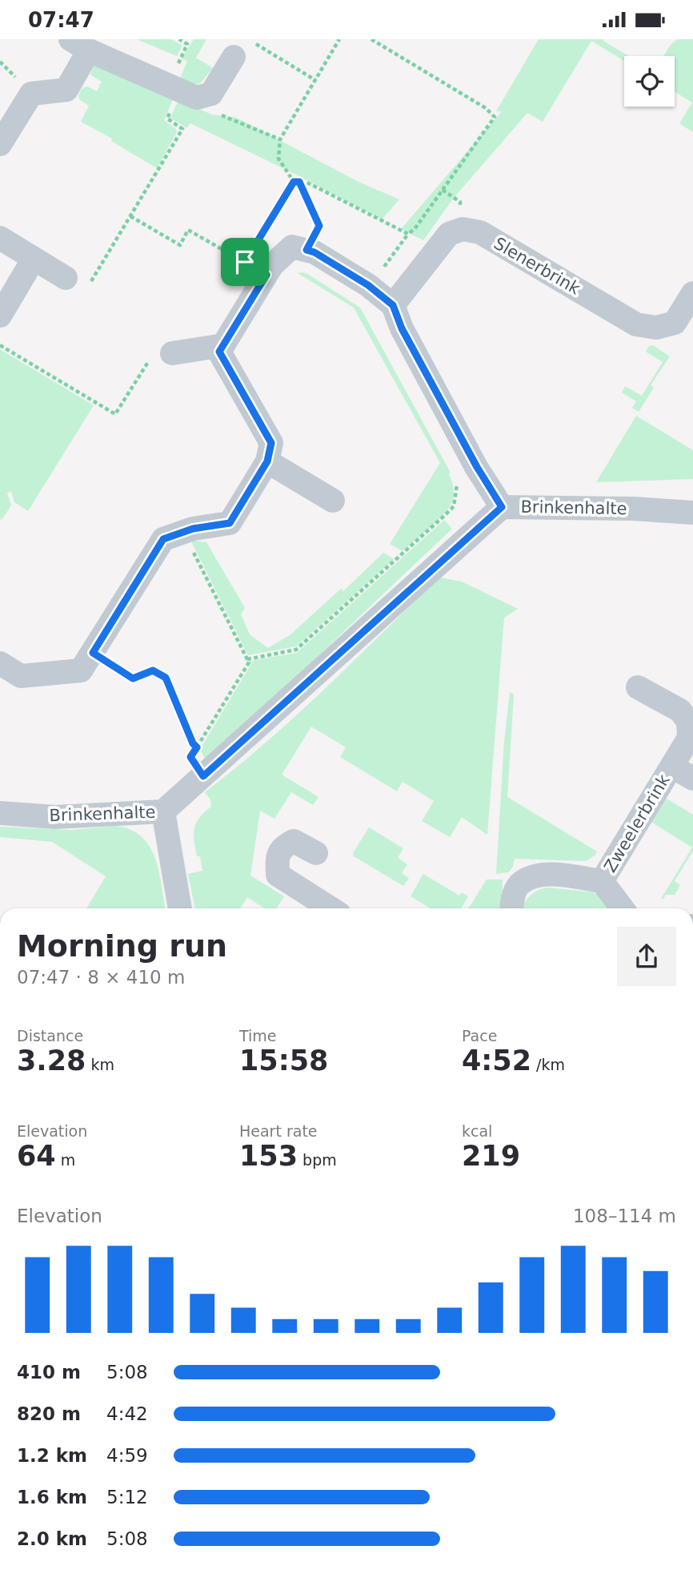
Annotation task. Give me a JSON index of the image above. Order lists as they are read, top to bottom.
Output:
{
  "streets": {
    "street": ["Slenerbrink", "Brinkenhalte", "Zweelerbrink"]
  },
  "page": {
    "status": "07:47",
    "heading": ["Morning run", "07:47 · 8 × 410 m"],
    "stats": [
      ["Distance", "3.28 km"],
      ["Time", "15:58"],
      ["Pace", "4:52 /km"],
      ["Elevation", "64 m"],
      ["Heart rate", "153 bpm"],
      ["kcal", "219"]
    ],
    "chart": ["Elevation", "108–114 m"],
    "list": [
      {
        "name": "410 m",
        "note": "5:08"
      },
      {
        "name": "820 m",
        "note": "4:42"
      },
      {
        "name": "1.2 km",
        "note": "4:59"
      },
      {
        "name": "1.6 km",
        "note": "5:12"
      },
      {
        "name": "2.0 km",
        "note": "5:08"
      }
    ]
  }
}
